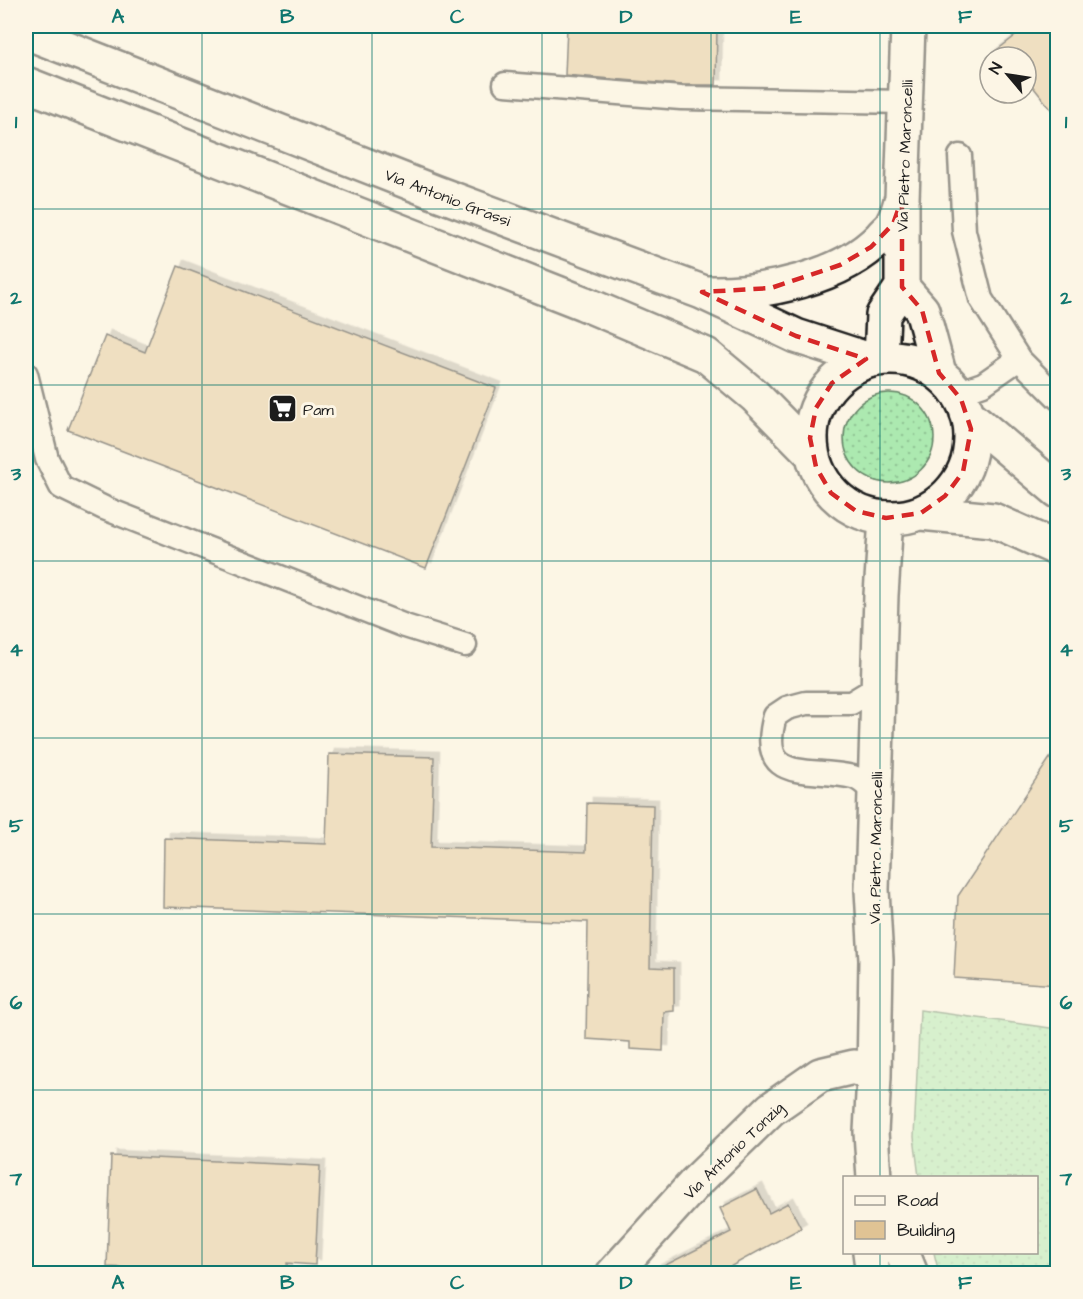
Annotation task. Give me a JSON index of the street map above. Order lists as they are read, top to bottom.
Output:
{
  "streets": {
    "street": ["Via Pietro Maroncelli", "Via Antonio Grassi", "Via Antonio Tonzig"]
  },
  "crossings": [
    ["Via Pietro Maroncelli", "Via Antonio Grassi"],
    ["Via Pietro Maroncelli", "Via Antonio Tonzig"]
  ],
  "places": {
    "supermarket": ["Pam"]
  },
  "legend": ["Road", "Building"],
  "north": "top left",
  "grid": {
    "columns": [
      "A",
      "B",
      "C",
      "D",
      "E",
      "F"
    ],
    "rows": [
      "1",
      "2",
      "3",
      "4",
      "5",
      "6",
      "7"
    ]
  }
}
